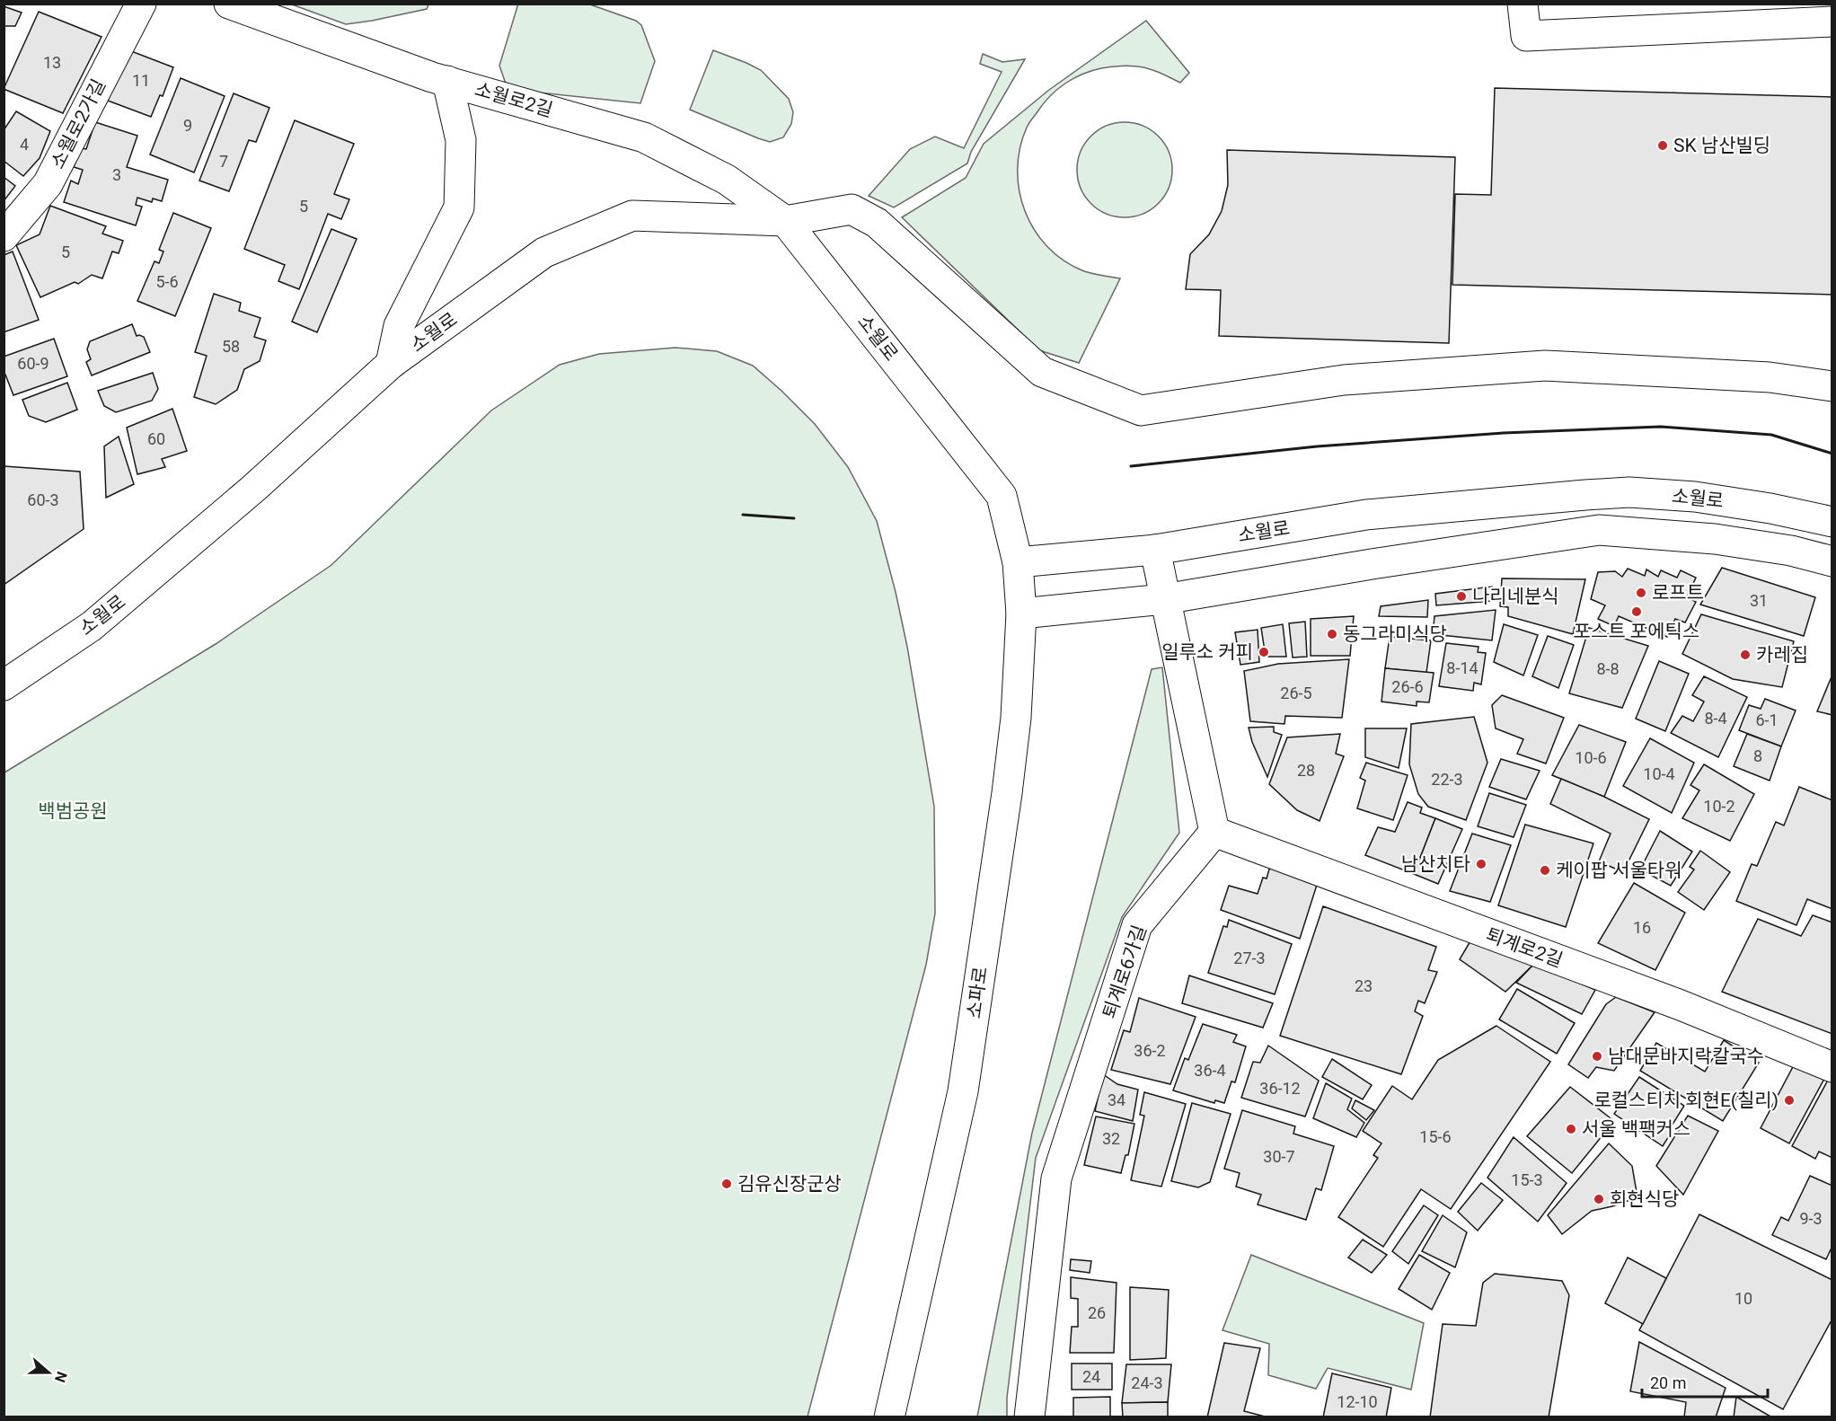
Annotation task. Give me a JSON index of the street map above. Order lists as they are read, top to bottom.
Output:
{
  "streets": {
    "main road": [
      "소월로2길",
      "소월로2가길",
      "소월로",
      "퇴계로2길",
      "퇴계로6가길",
      "소파로"
    ]
  },
  "crossings": [
    ["소월로2길", "소월로"],
    ["소월로", "소파로"],
    ["퇴계로2길", "퇴계로6가길"]
  ],
  "parks": ["백범공원"],
  "places": [
    "SK 남산빌딩",
    "로프트",
    "나리네분식",
    "포스트 포에틱스",
    "동그라미식당",
    "일루소 커피",
    "카레집",
    "남산치타",
    "케이팝 서울타워",
    "남대문바지락칼국수",
    "로컬스티치 회현E(칠리)",
    "서울 백팩커스",
    "김유신장군상",
    "회현식당"
  ],
  "house_numbers": [
    "13",
    "11",
    "9",
    "4",
    "7",
    "3",
    "5",
    "5",
    "5-6",
    "58",
    "60-9",
    "60",
    "60-3",
    "31",
    "8-14",
    "8-8",
    "26-6",
    "26-5",
    "8-4",
    "6-1",
    "8",
    "10-6",
    "28",
    "10-4",
    "22-3",
    "10-2",
    "16",
    "27-3",
    "23",
    "36-2",
    "36-4",
    "36-12",
    "34",
    "15-6",
    "32",
    "30-7",
    "15-3",
    "9-3",
    "10",
    "26",
    "24",
    "24-3",
    "12-10"
  ],
  "scale_bar": "20 m",
  "north": "right"
}
